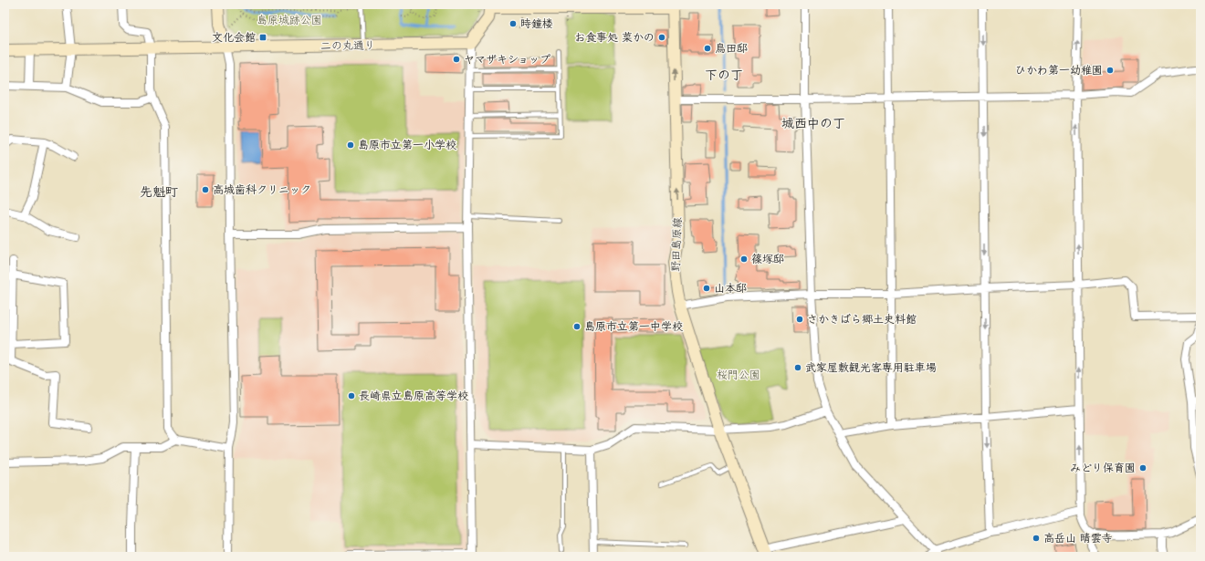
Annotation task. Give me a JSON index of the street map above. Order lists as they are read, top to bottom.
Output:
{
  "streets": {
    "street": ["二の丸通り", "野田島原線"]
  },
  "one_way": ["野田島原線"],
  "districts": ["下の丁", "城西中の丁", "先魁町"],
  "parks": ["島原城跡公園", "桜門公園"],
  "places": {
    "other": [
      "時鐘楼",
      "お食事処 菜かの",
      "鳥田邸",
      "ヤマザキショップ",
      "ひかわ第一幼稚園",
      "島原市立第一小学校",
      "高城歯科クリニック",
      "篠塚邸",
      "山本邸",
      "さかきばら郷土史料館",
      "島原市立第一中学校",
      "武家屋敷観光客専用駐車場",
      "長崎県立島原高等学校",
      "みどり保育園",
      "高岳山 晴雲寺"
    ],
    "transit": ["文化会館"]
  }
}
